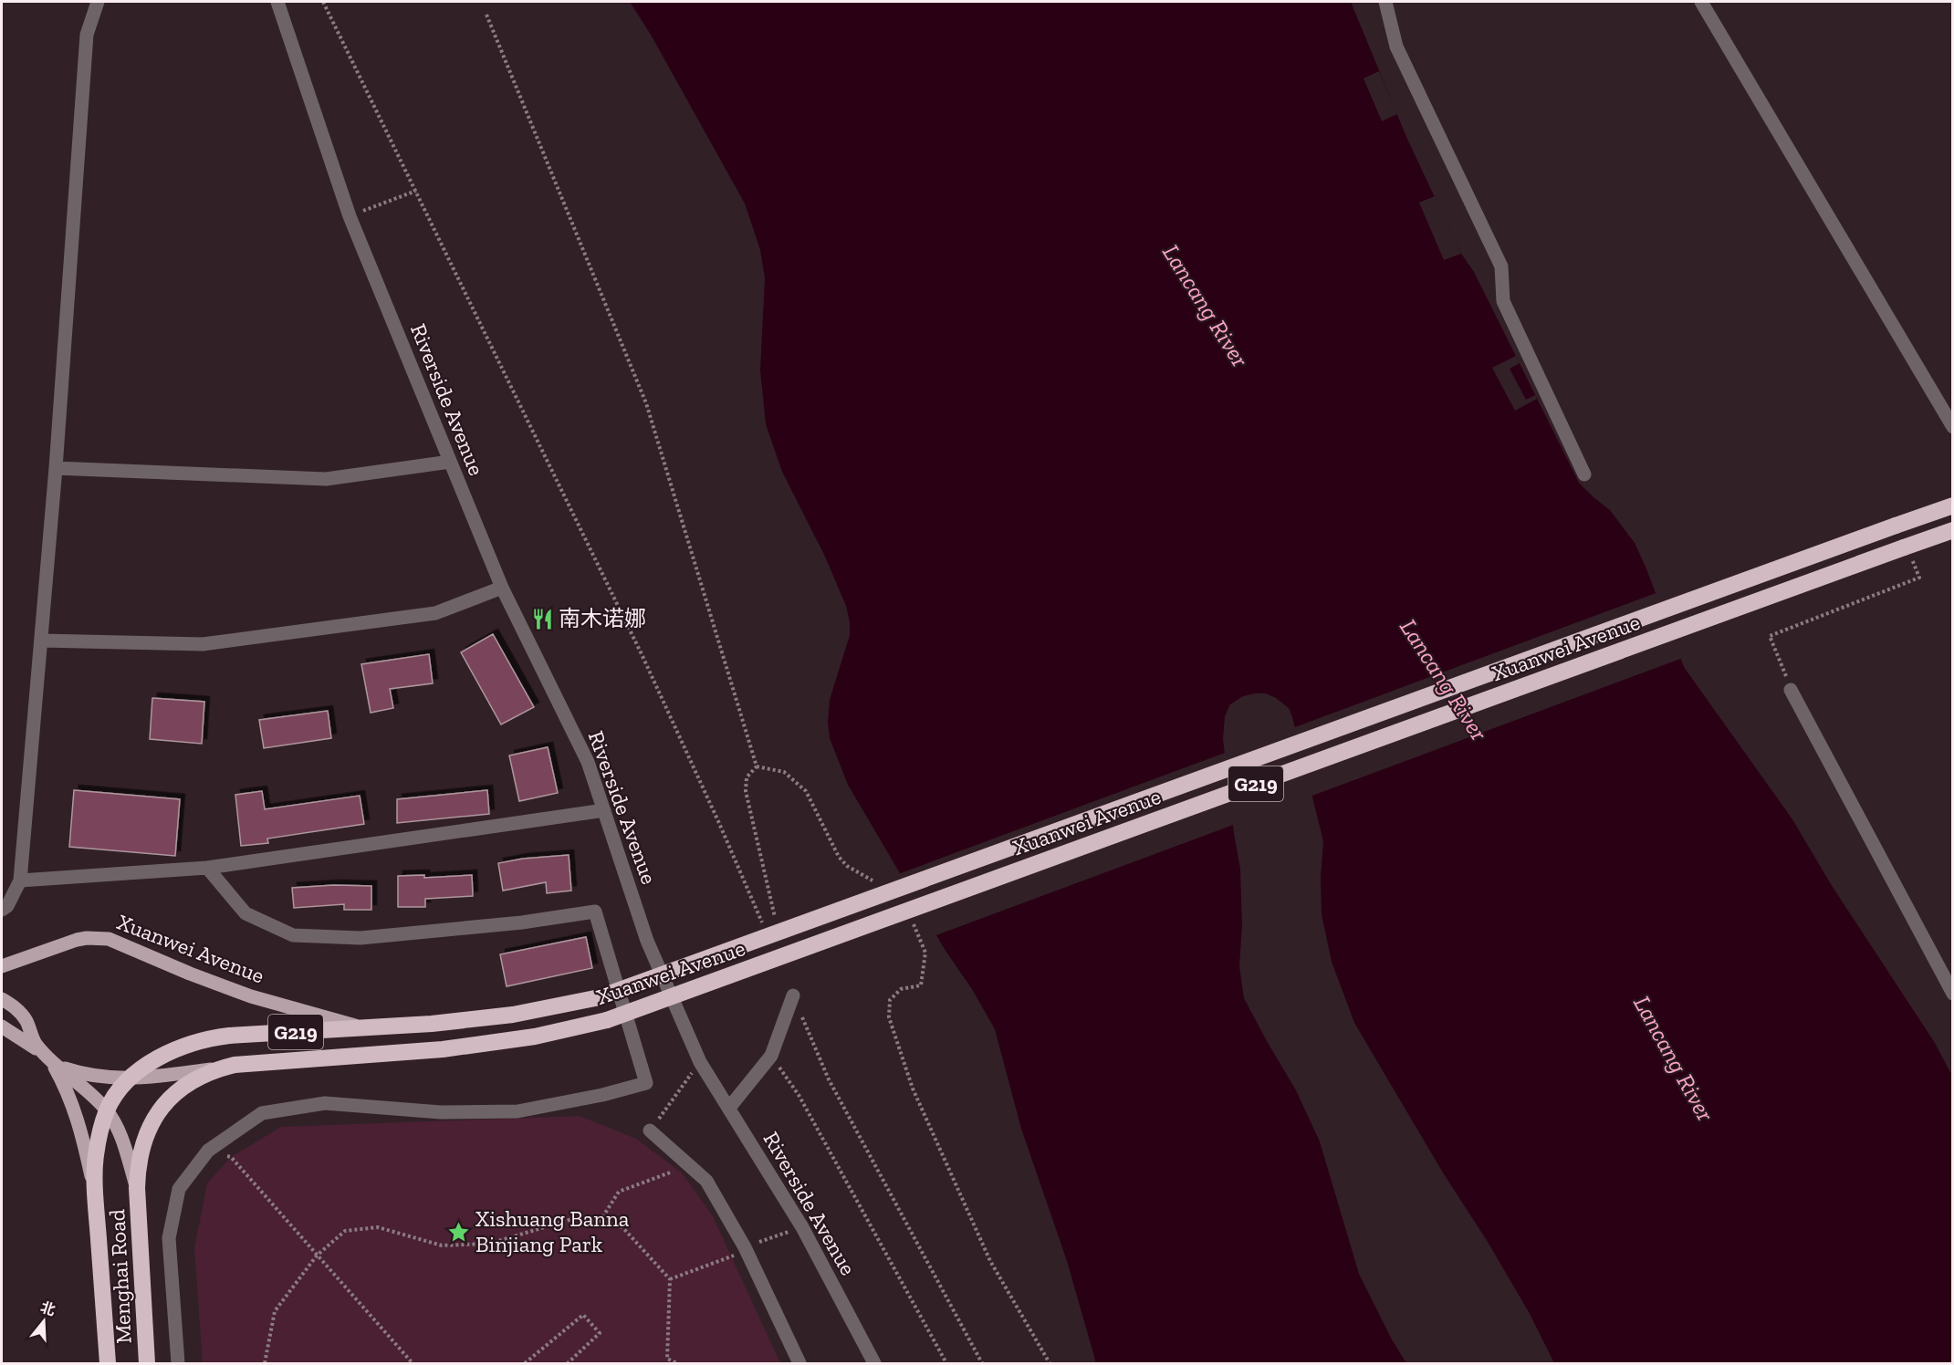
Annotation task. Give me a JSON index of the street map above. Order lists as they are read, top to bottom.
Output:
{
  "streets": {
    "highway": ["Xuanwei Avenue", "G219", "Menghai Road"],
    "street": ["Riverside Avenue"]
  },
  "crossings": [
    ["Xuanwei Avenue", "Menghai Road"]
  ],
  "water": ["Lancang River"],
  "places": {
    "restaurant": ["南木诺娜"],
    "place": ["Xishuang Banna Binjiang Park"]
  },
  "north": "top"
}
